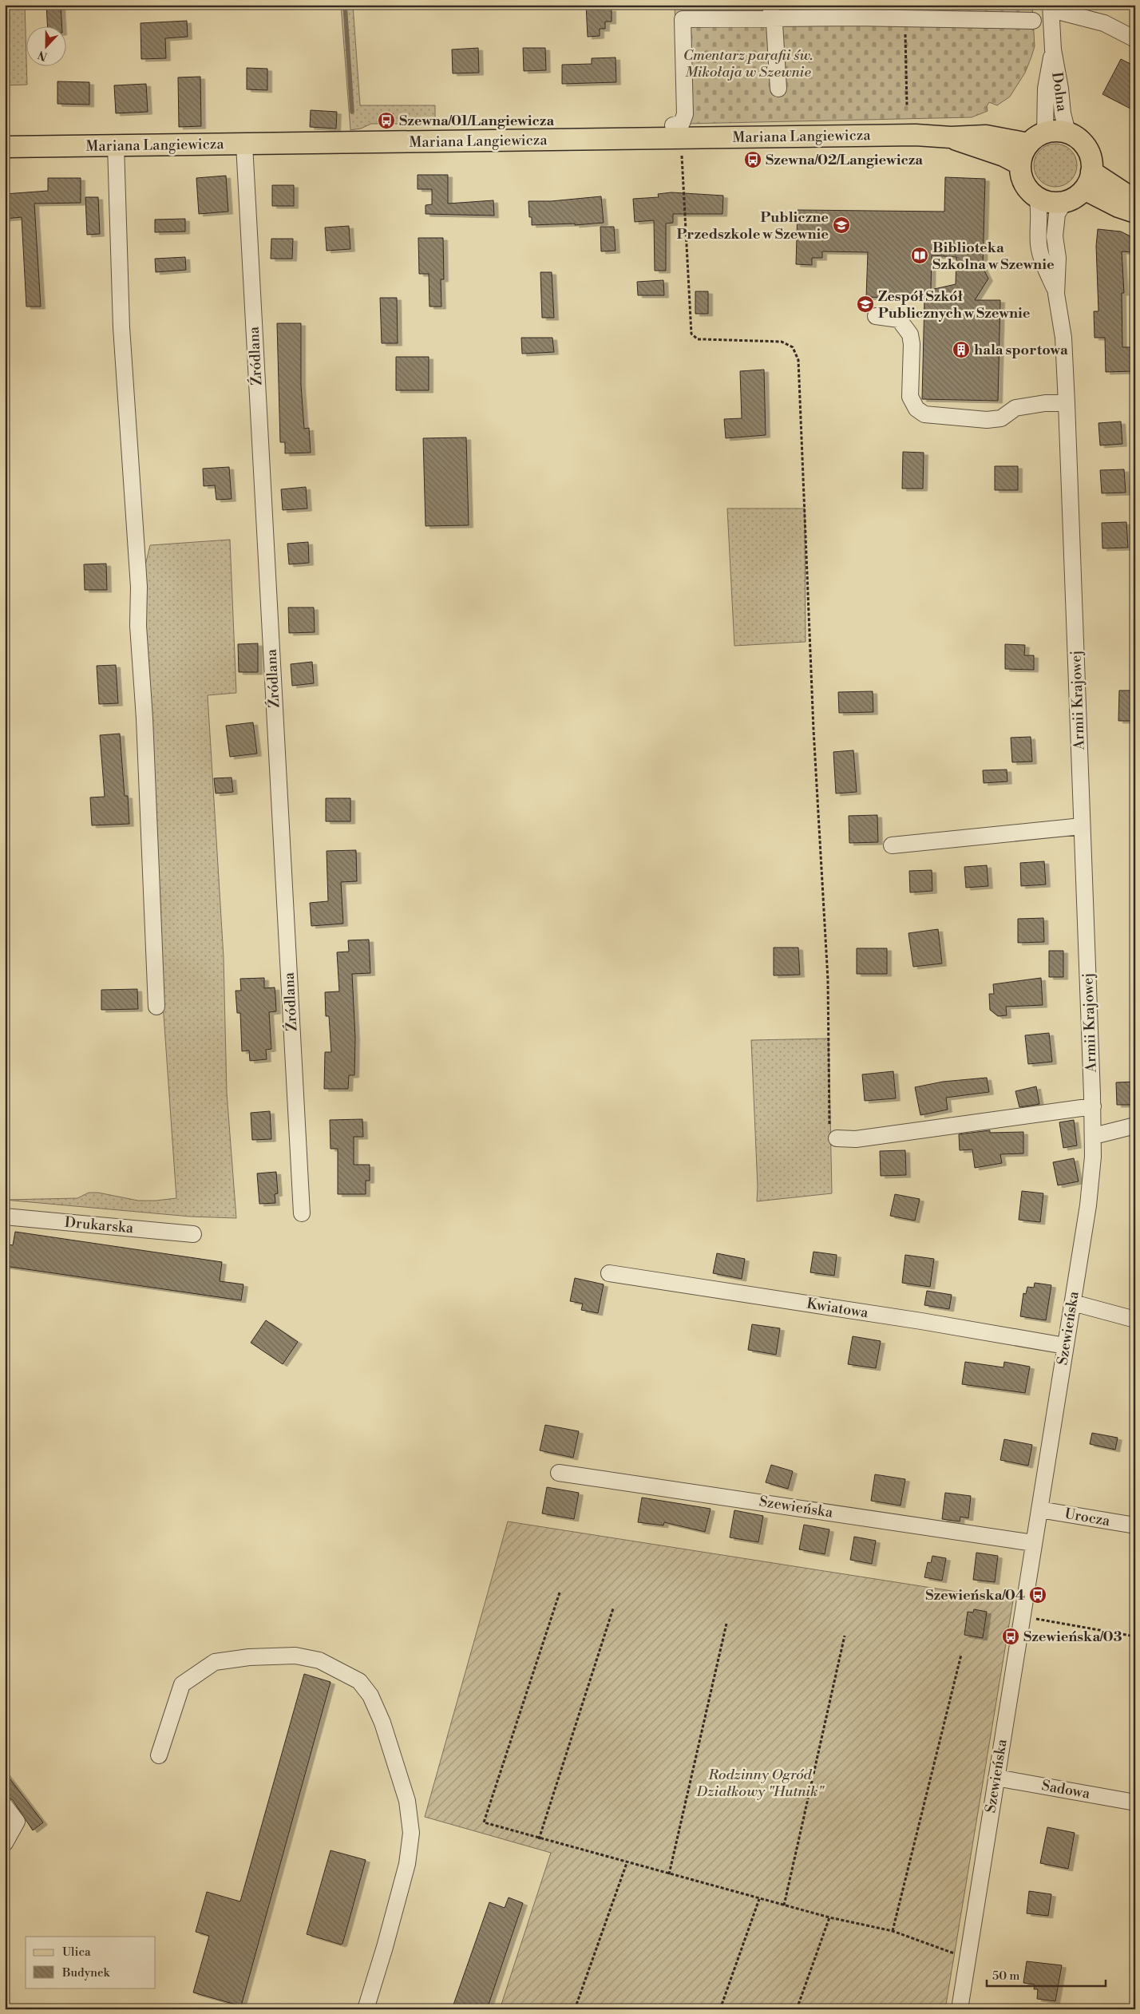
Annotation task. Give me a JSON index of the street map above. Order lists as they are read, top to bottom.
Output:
{
  "streets": {
    "main road": ["Mariana Langiewicza"],
    "street": [
      "Dolna",
      "Źródlana",
      "Armii Krajowej",
      "Drukarska",
      "Kwiatowa",
      "Szewieńska",
      "Urocza",
      "Sadowa"
    ]
  },
  "crossings": [
    ["Dolna", "Mariana Langiewicza"],
    ["Dolna", "Armii Krajowej"],
    ["Mariana Langiewicza", "Źródlana"],
    ["Mariana Langiewicza", "Armii Krajowej"],
    ["Armii Krajowej", "Szewieńska"],
    ["Kwiatowa", "Szewieńska"],
    ["Szewieńska", "Urocza"],
    ["Szewieńska", "Sadowa"]
  ],
  "parks": ["Cmentarz parafii św. Mikołaja w Szewnie", "Rodzinny Ogród Działkowy \"Hutnik\""],
  "places": {
    "bus stop": [
      "Szewna/01/Langiewicza",
      "Szewna/02/Langiewicza",
      "Szewieńska/04",
      "Szewieńska/03"
    ],
    "school or university": ["Publiczne Przedszkole w Szewnie", "Zespół Szkół Publicznych w Szewnie"],
    "library": ["Biblioteka Szkolna w Szewnie"],
    "building": ["hala sportowa"]
  },
  "legend": ["Ulica", "Budynek"],
  "scale_bar": "50 m",
  "north": "bottom"
}
